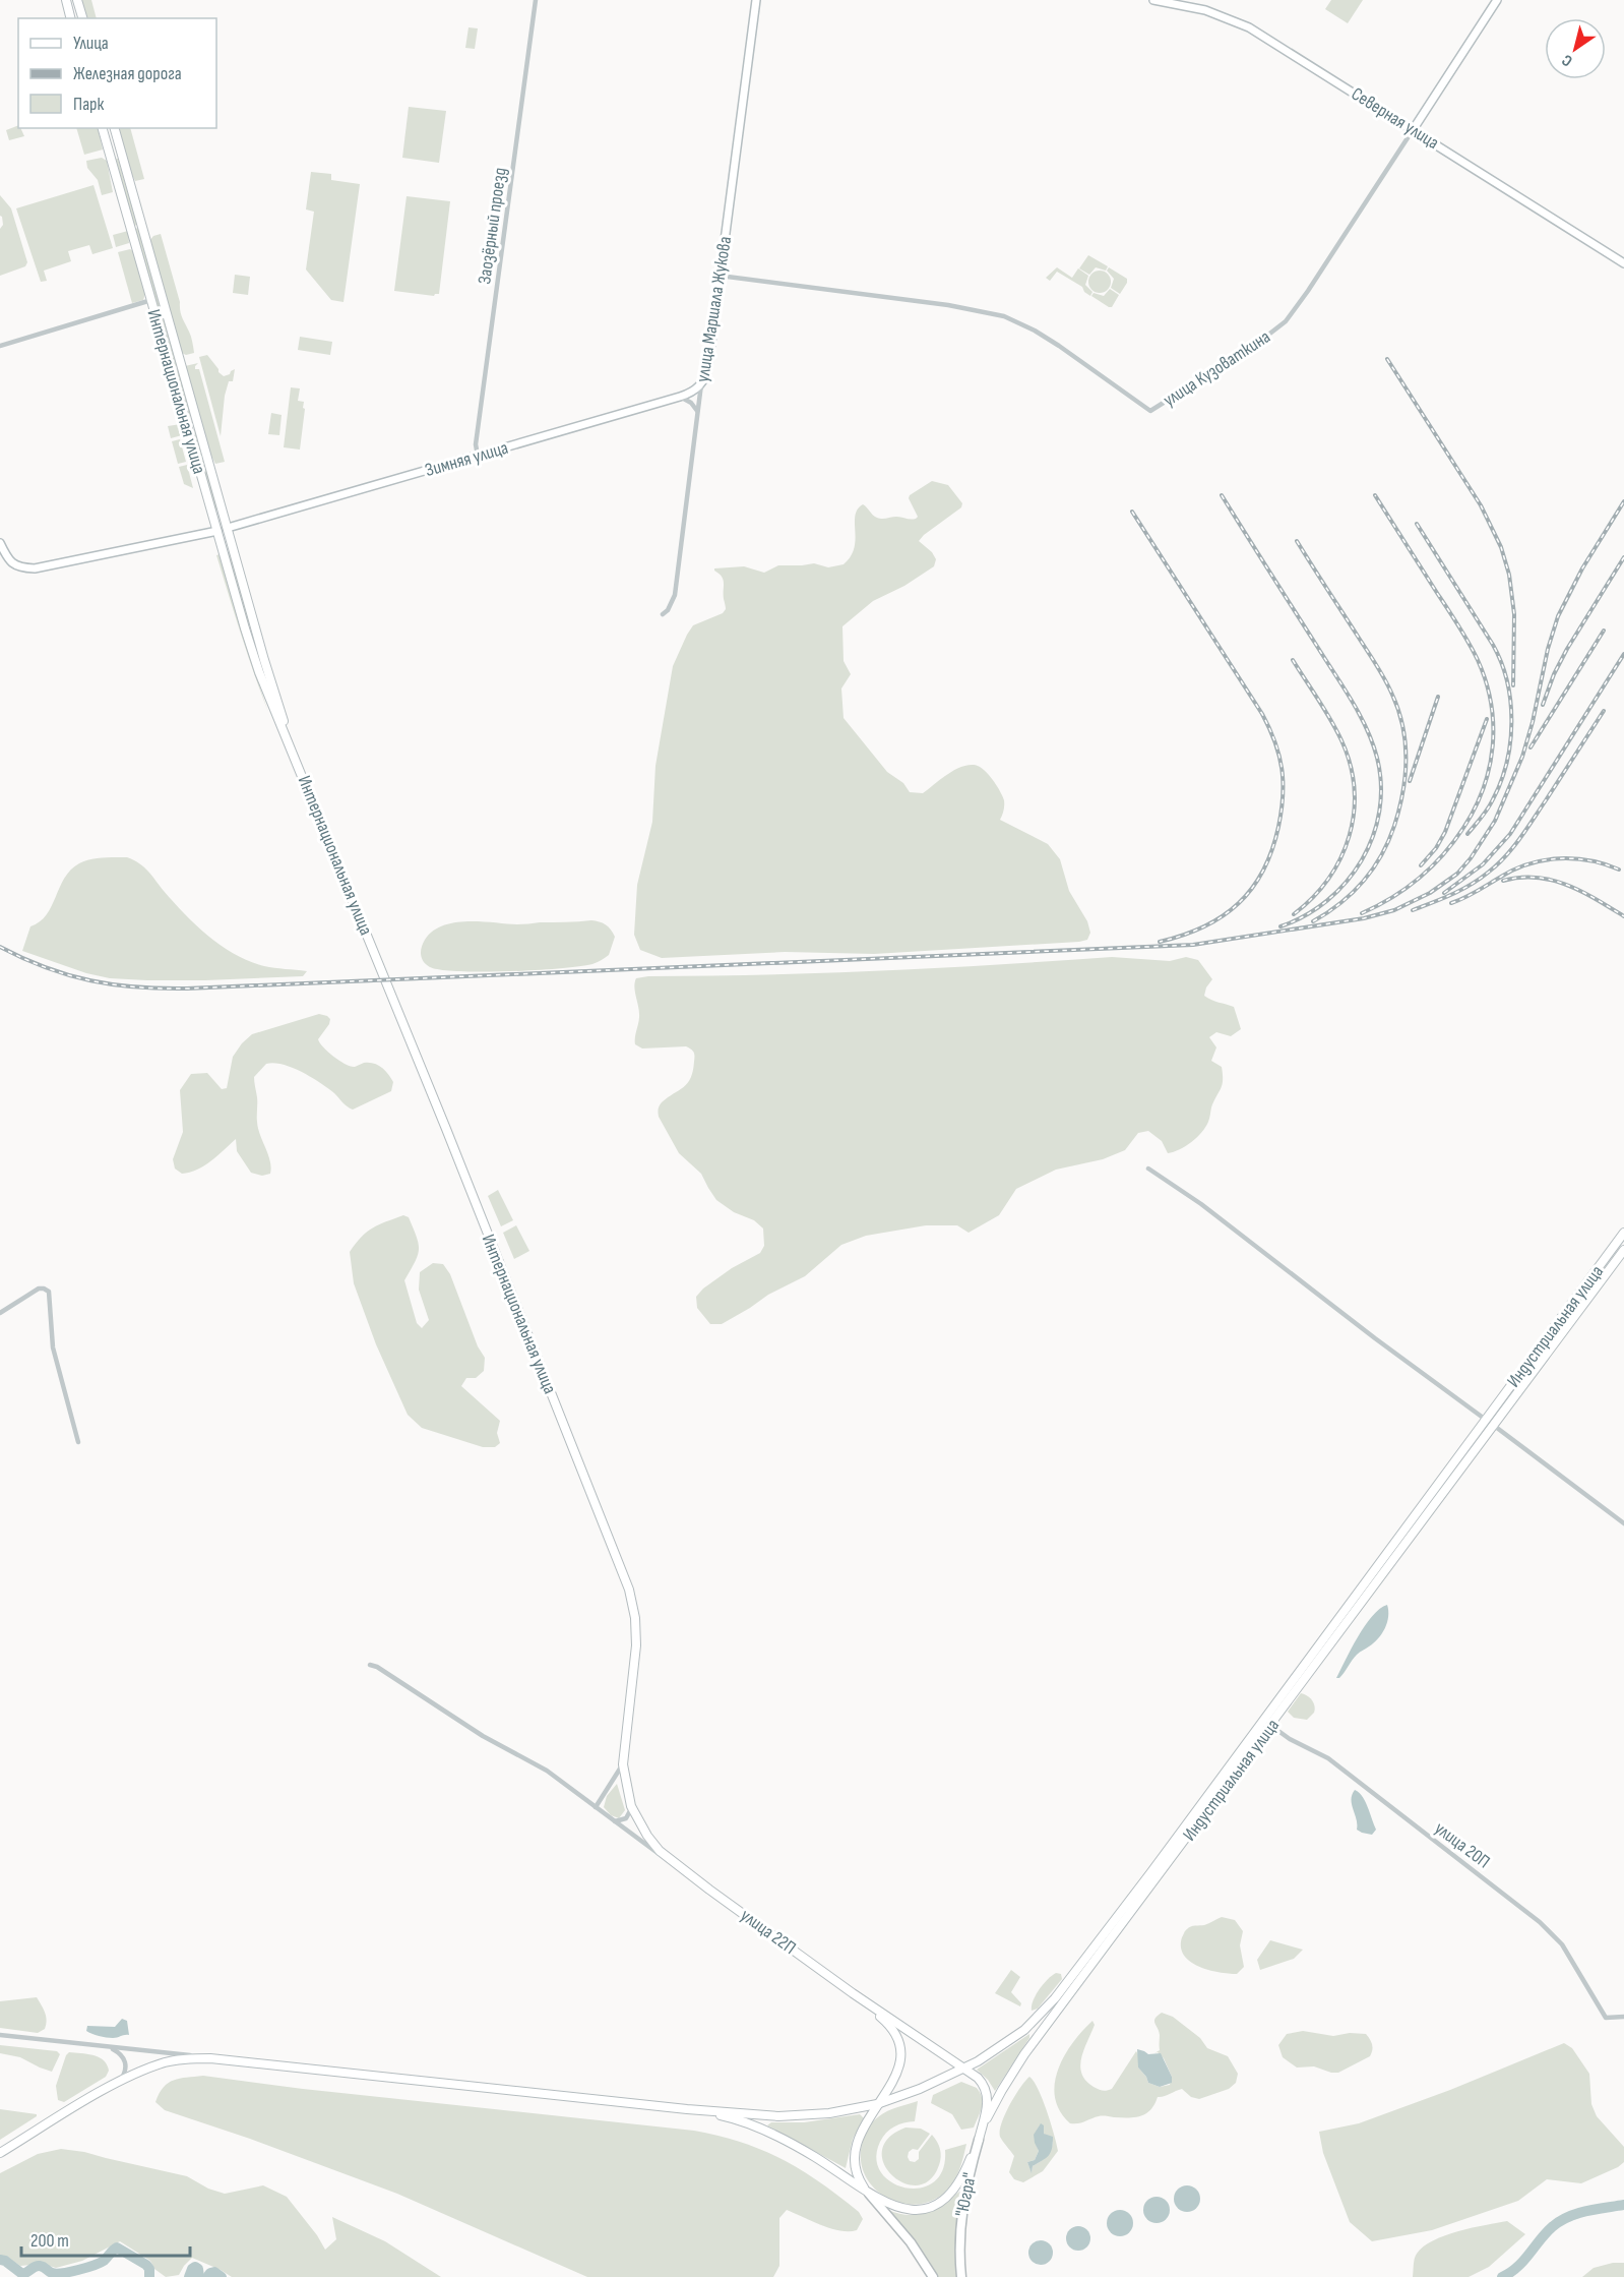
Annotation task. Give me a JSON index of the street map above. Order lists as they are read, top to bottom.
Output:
{
  "streets": {
    "highway": ["\"Югра\""],
    "main road": [
      "Северная улица",
      "улица Маршала Жукова",
      "улица Кузоваткина",
      "Интернациональная улица",
      "Зимняя улица",
      "Индустриальная улица",
      "улица 22П"
    ],
    "street": ["Заозёрный проезд", "улица 20П"]
  },
  "crossings": [
    ["Северная улица", "улица Кузоваткина"],
    ["Заозёрный проезд", "Зимняя улица"],
    ["улица Маршала Жукова", "улица Кузоваткина"],
    ["улица Маршала Жукова", "Зимняя улица"],
    ["Интернациональная улица", "Зимняя улица"],
    ["Интернациональная улица", "улица 22П"],
    ["Индустриальная улица", "улица 20П"],
    ["Индустриальная улица", "улица 22П"],
    ["Индустриальная улица", "\"Югра\""],
    ["улица 22П", "\"Югра\""]
  ],
  "legend": ["Улица", "Железная дорога", "Парк"],
  "scale_bar": "200 m",
  "north": "bottom left"
}
